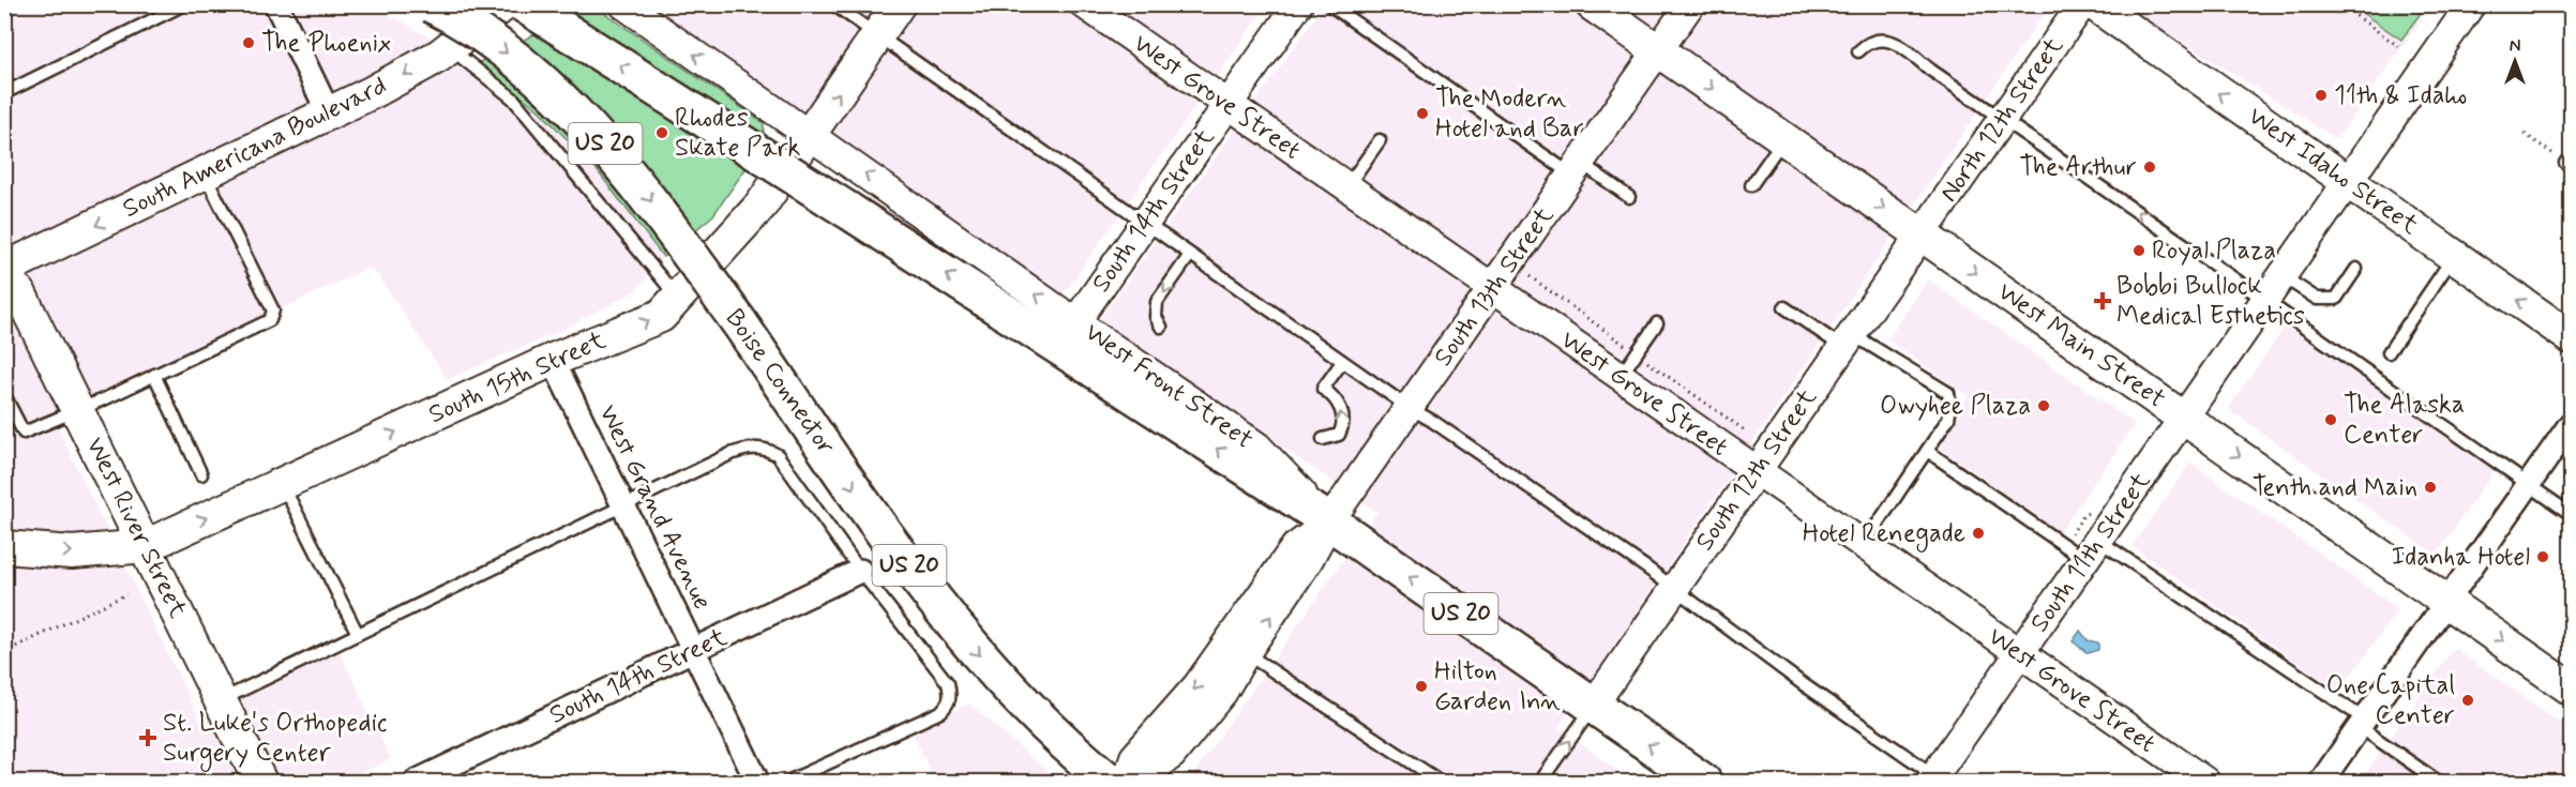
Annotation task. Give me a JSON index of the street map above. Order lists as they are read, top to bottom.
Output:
{
  "streets": {
    "main road": [
      "US 20",
      "South Americana Boulevard",
      "West Idaho Street",
      "West Main Street",
      "South 15th Street",
      "Boise Connector",
      "West Front Street",
      "West River Street"
    ],
    "street": [
      "West Grove Street",
      "North 12th Street",
      "South 14th Street",
      "South 13th Street",
      "South 12th Street",
      "West Grand Avenue",
      "South 11th Street"
    ]
  },
  "crossings": [
    ["West Grove Street", "South 14th Street"],
    ["West Grove Street", "South 13th Street"],
    ["West Grove Street", "South 12th Street"],
    ["West Grove Street", "South 11th Street"],
    ["North 12th Street", "West Main Street"],
    ["North 12th Street", "South 12th Street"],
    ["US 20", "South Americana Boulevard"],
    ["US 20", "South 13th Street"],
    ["US 20", "West Front Street"],
    ["West Idaho Street", "South 11th Street"],
    ["South 14th Street", "West Front Street"],
    ["South 14th Street", "West Grand Avenue"],
    ["South 13th Street", "West Main Street"],
    ["South 13th Street", "West Front Street"],
    ["West Main Street", "South 12th Street"],
    ["West Main Street", "South 11th Street"],
    ["South 15th Street", "West Front Street"],
    ["South 15th Street", "West Grand Avenue"],
    ["South 15th Street", "West River Street"],
    ["West Front Street", "South 12th Street"]
  ],
  "one_way": [
    "South Americana Boulevard",
    "West Idaho Street",
    "West Main Street",
    "South 15th Street",
    "West Front Street"
  ],
  "places": {
    "other": [
      "The Phoenix",
      "11th & Idaho",
      "The Modern Hotel and Bar",
      "Rhodes Skate Park",
      "The Arthur",
      "Royal Plaza",
      "Owyhee Plaza",
      "The Alaska Center",
      "Tenth and Main",
      "Hotel Renegade",
      "Idanha Hotel",
      "Hilton Garden Inn",
      "One Capital Center"
    ],
    "health": ["Bobbi Bullock Medical Esthetics", "St. Luke's Orthopedic Surgery Center"]
  },
  "north": "top"
}
